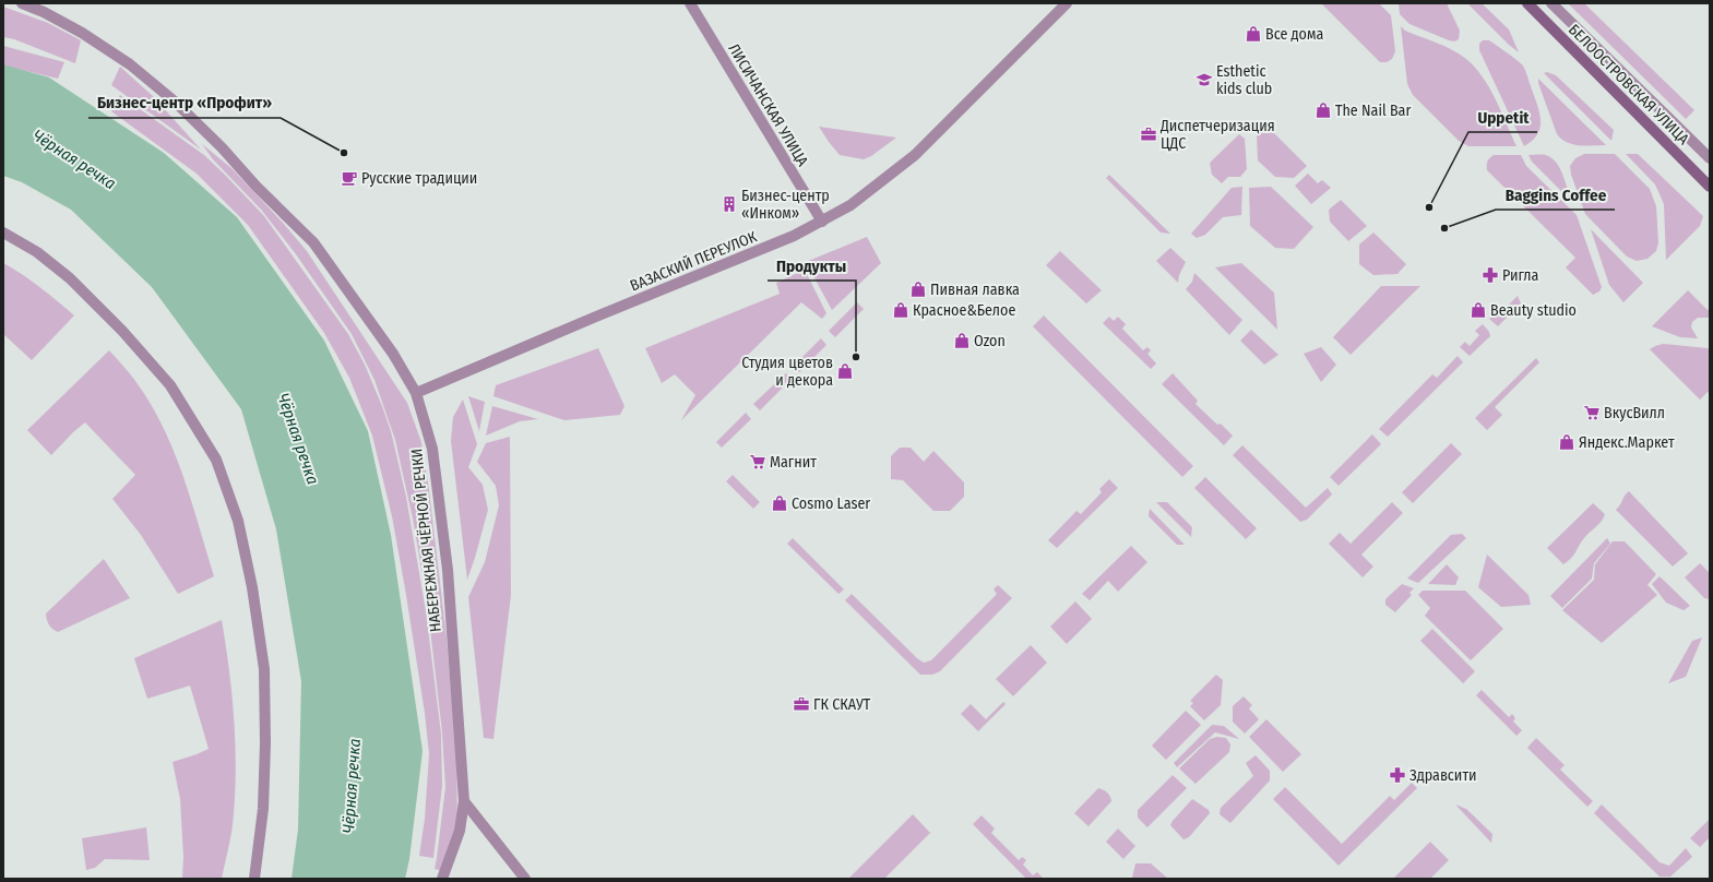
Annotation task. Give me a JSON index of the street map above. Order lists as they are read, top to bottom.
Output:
{
  "streets": {
    "main road": ["БЕЛООСТРОВСКАЯ УЛИЦА"],
    "street": ["ЛИСИЧАНСКАЯ УЛИЦА", "ВАЗАСКИЙ ПЕРЕУЛОК", "НАБЕРЕЖНАЯ ЧЁРНОЙ РЕЧКИ"]
  },
  "crossings": [
    ["ЛИСИЧАНСКАЯ УЛИЦА", "ВАЗАСКИЙ ПЕРЕУЛОК"],
    ["ВАЗАСКИЙ ПЕРЕУЛОК", "НАБЕРЕЖНАЯ ЧЁРНОЙ РЕЧКИ"]
  ],
  "water": ["Чёрная речка"],
  "places": {
    "shop": [
      "Все дома",
      "The Nail Bar",
      "Пивная лавка",
      "Красное&Белое",
      "Beauty studio",
      "Ozon",
      "Студия цветов и декора",
      "Яндекс.Маркет",
      "Cosmo Laser"
    ],
    "school or university": ["Esthetic kids club"],
    "office": ["Диспетчеризация ЦДС", "ГК СКАУТ"],
    "other": [
      "Бизнес-центр «Профит»",
      "Uppetit",
      "Baggins Coffee",
      "Продукты"
    ],
    "cafe": ["Русские традиции"],
    "building": ["Бизнес-центр «Инком»"],
    "pharmacy": ["Ригла", "Здравсити"],
    "supermarket": ["ВкусВилл", "Магнит"]
  }
}
